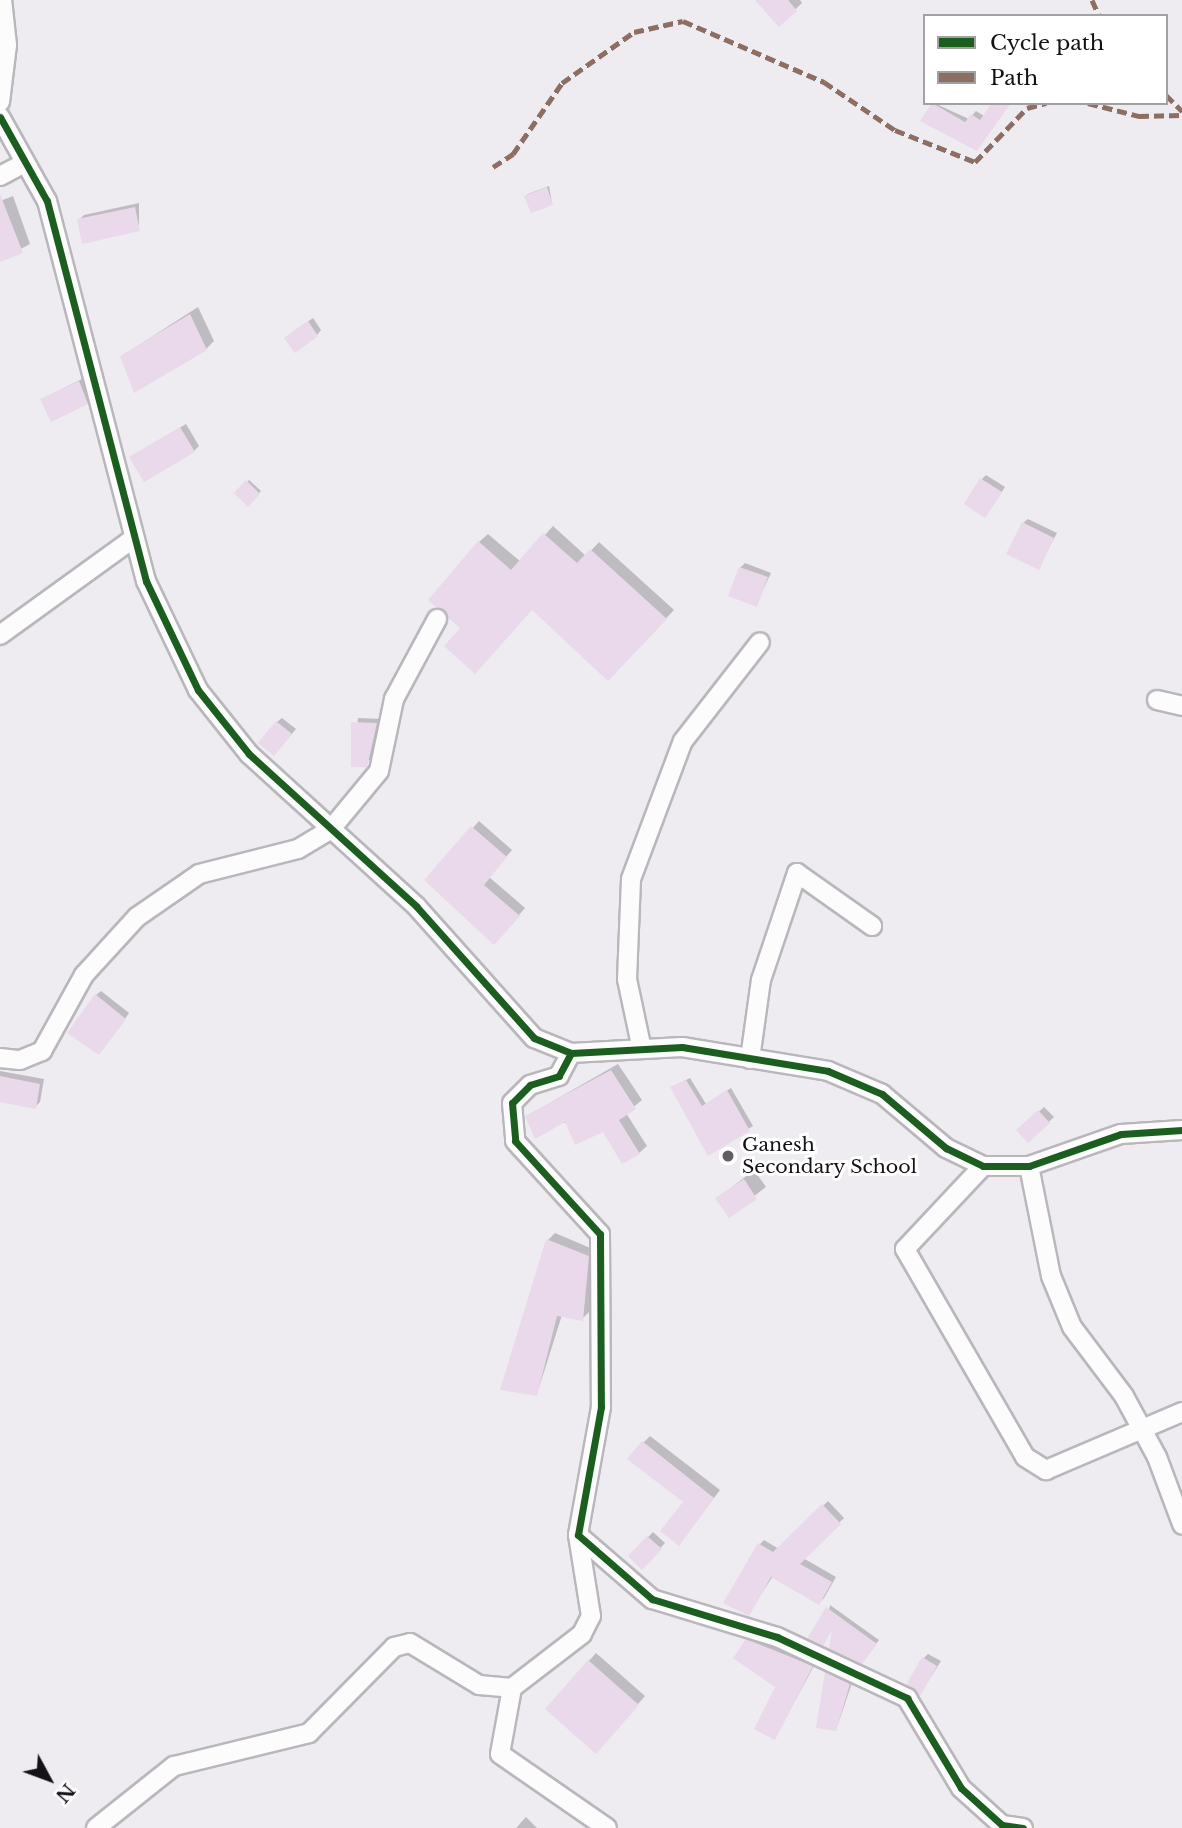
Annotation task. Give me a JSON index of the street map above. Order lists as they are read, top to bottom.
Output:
{
  "places": ["Ganesh Secondary School"],
  "legend": ["Cycle path", "Path"],
  "north": "bottom right"
}
